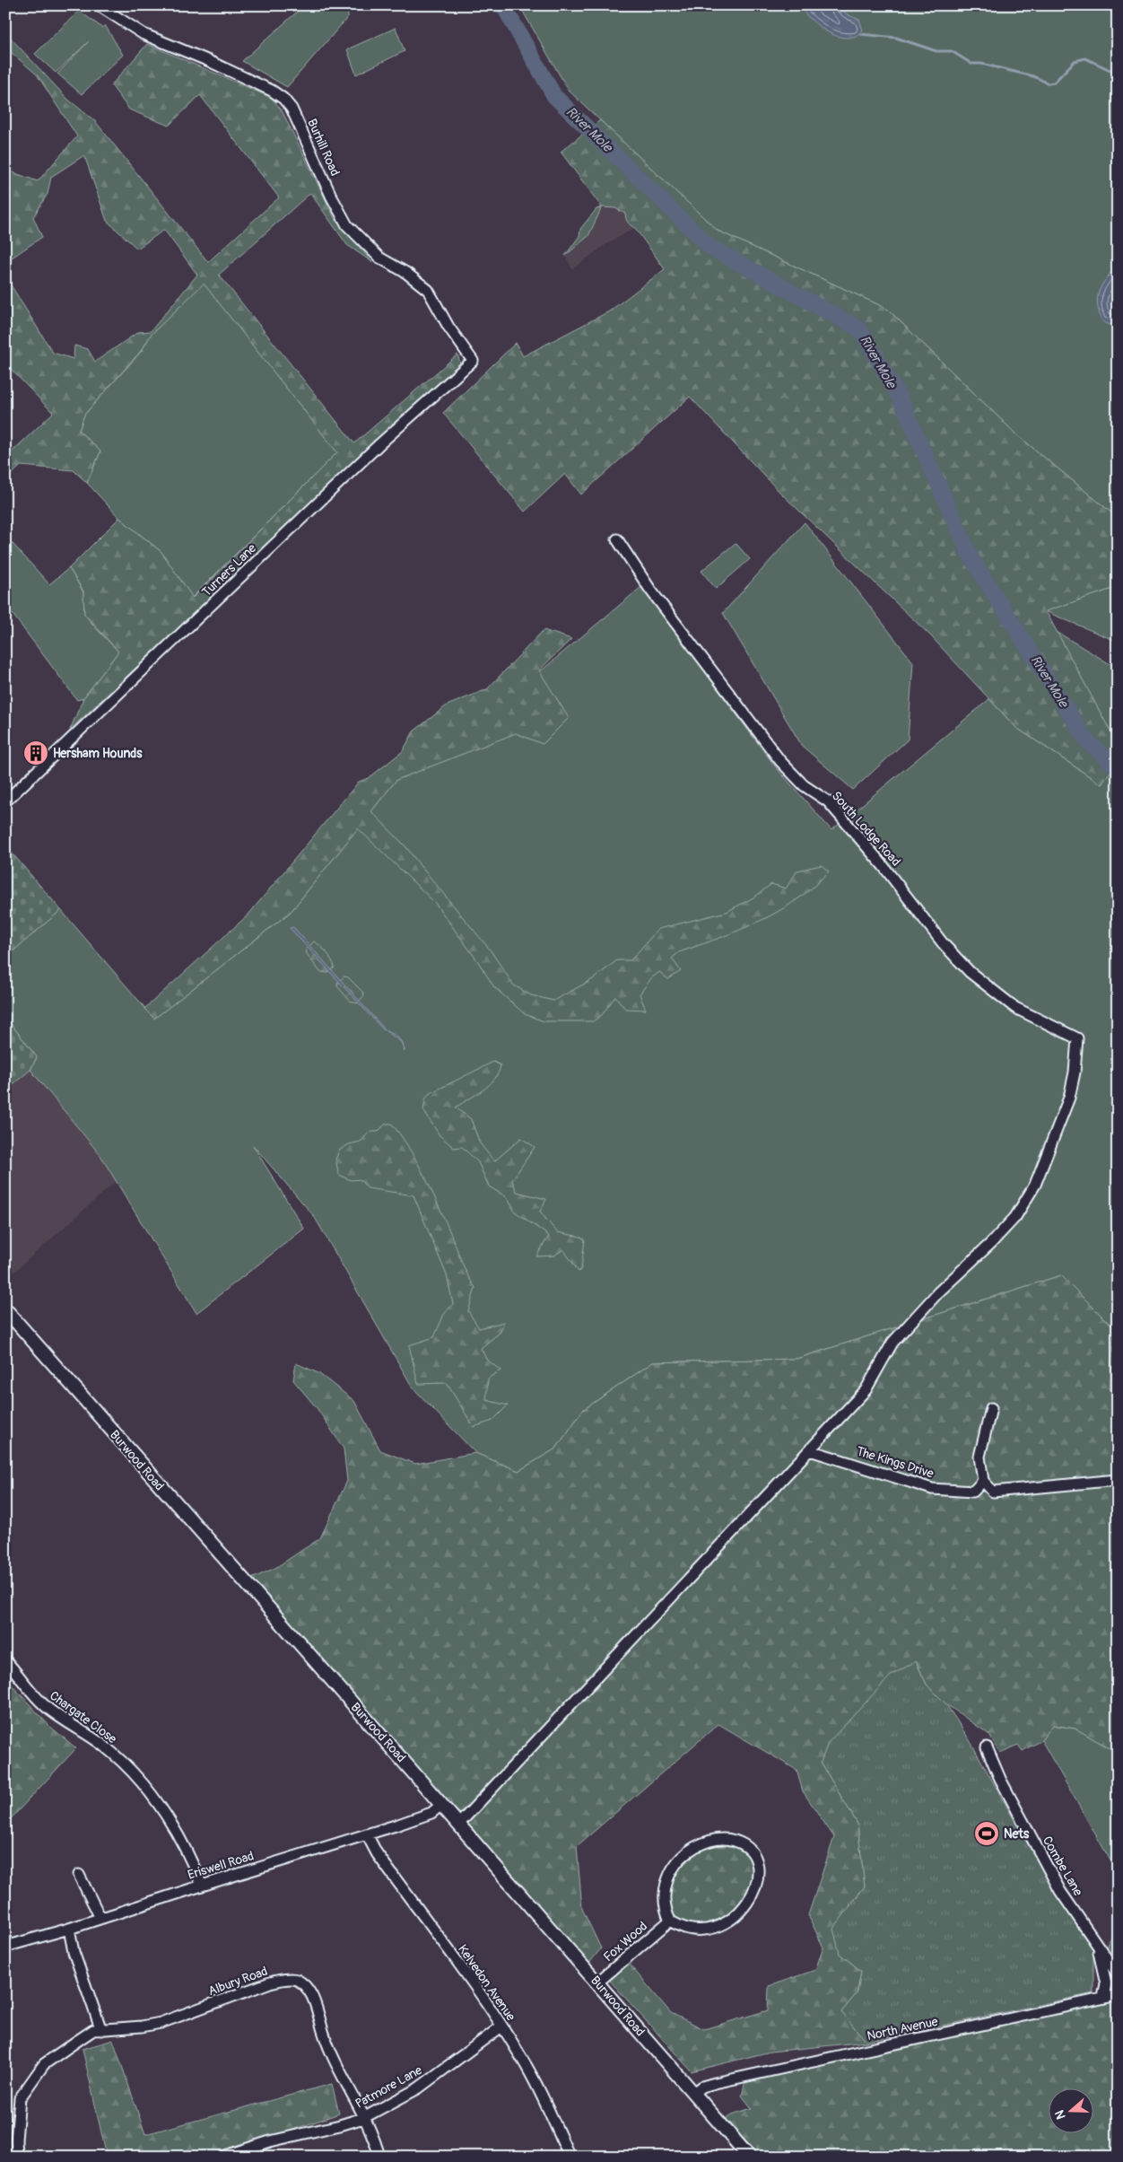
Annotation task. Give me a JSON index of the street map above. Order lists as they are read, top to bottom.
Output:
{
  "streets": {
    "street": [
      "Burhill Road",
      "Turners Lane",
      "South Lodge Road",
      "Burwood Road",
      "The Kings Drive",
      "Chargate Close",
      "Eriswell Road",
      "Combe Lane",
      "Fox Wood",
      "Albury Road",
      "Kelvedon Avenue",
      "North Avenue",
      "Patmore Lane"
    ]
  },
  "crossings": [
    ["Burhill Road", "Turners Lane"],
    ["South Lodge Road", "The Kings Drive"],
    ["Burwood Road", "Eriswell Road"],
    ["Burwood Road", "Fox Wood"],
    ["Burwood Road", "North Avenue"],
    ["Chargate Close", "Eriswell Road"],
    ["Eriswell Road", "Kelvedon Avenue"],
    ["Combe Lane", "North Avenue"],
    ["Albury Road", "Patmore Lane"],
    ["Kelvedon Avenue", "Patmore Lane"]
  ],
  "water": ["River Mole"],
  "places": {
    "building": ["Hersham Hounds"],
    "sports": ["Nets"]
  },
  "north": "left"
}
